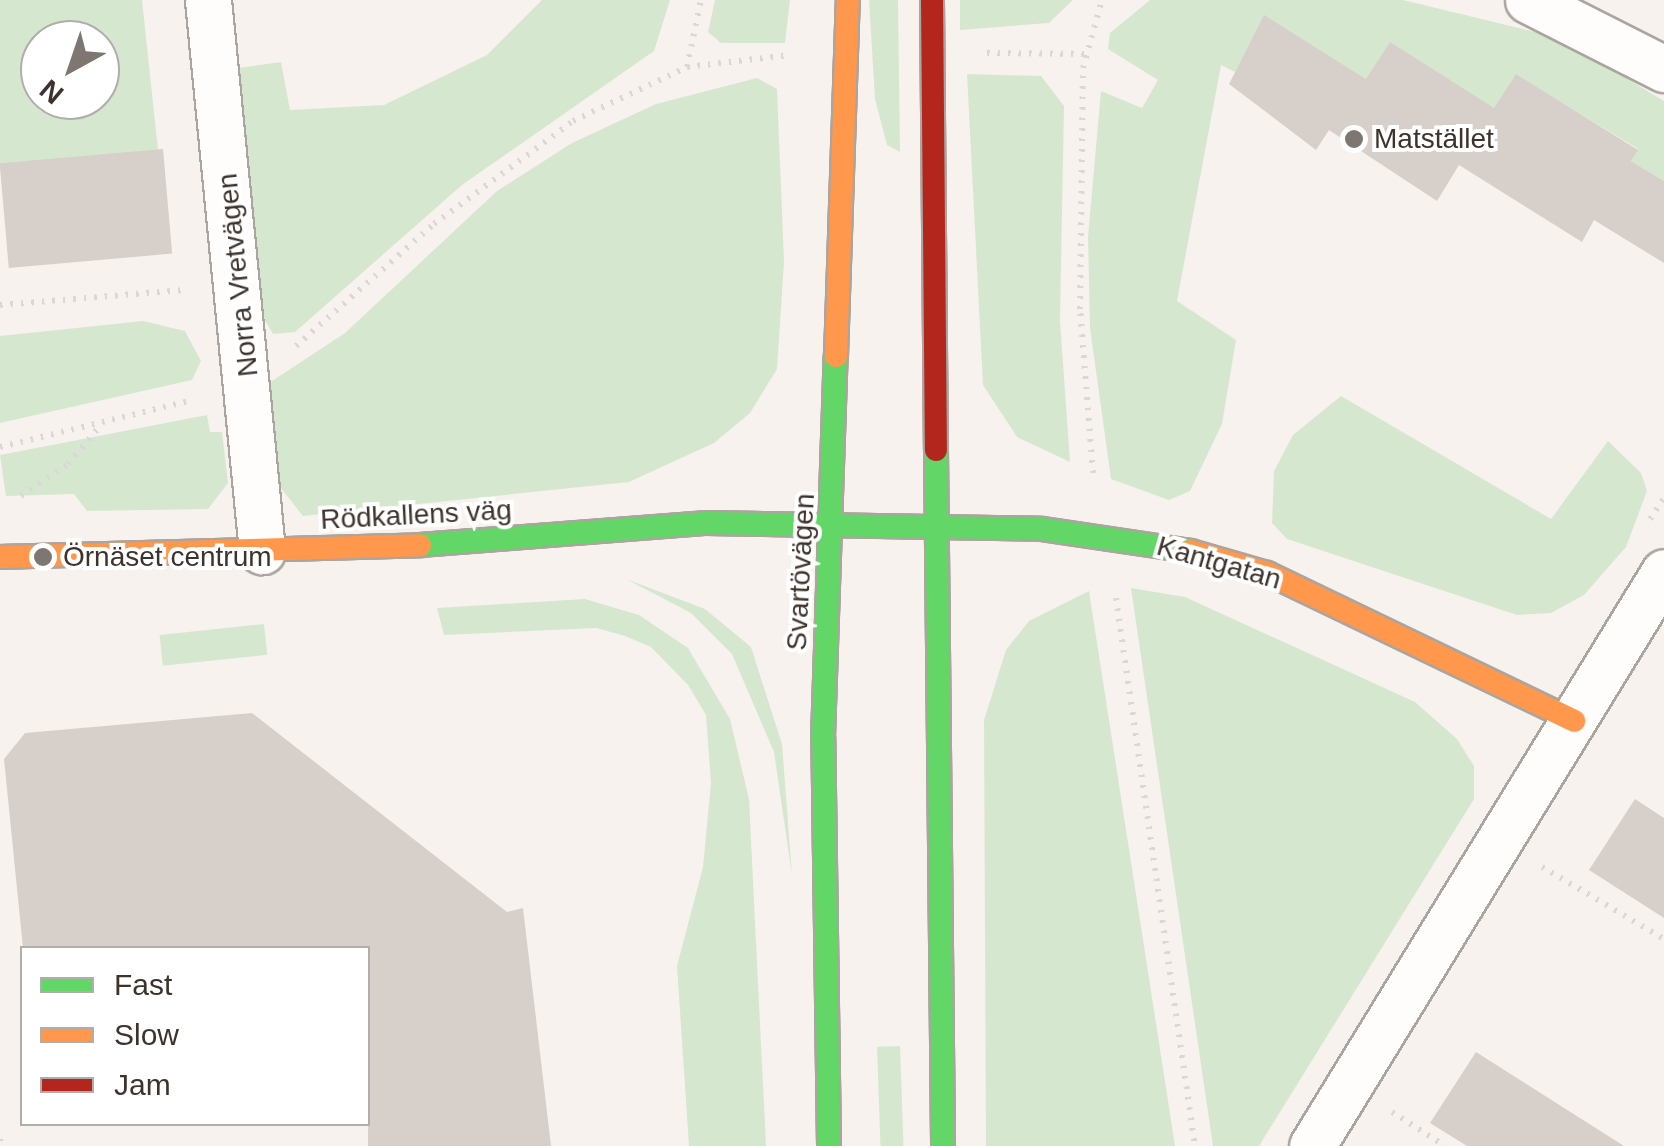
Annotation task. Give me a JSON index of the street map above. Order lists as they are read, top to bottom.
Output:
{
  "streets": {
    "main road": ["Rödkallens väg", "Kantgatan", "Svartövägen"],
    "street": ["Norra Vretvägen"]
  },
  "crossings": [
    ["Norra Vretvägen", "Rödkallens väg"],
    ["Rödkallens väg", "Kantgatan"],
    ["Rödkallens väg", "Svartövägen"],
    ["Kantgatan", "Svartövägen"]
  ],
  "places": ["Matstället", "Örnäset centrum"],
  "legend": ["Fast", "Slow", "Jam"],
  "north": "bottom left"
}
